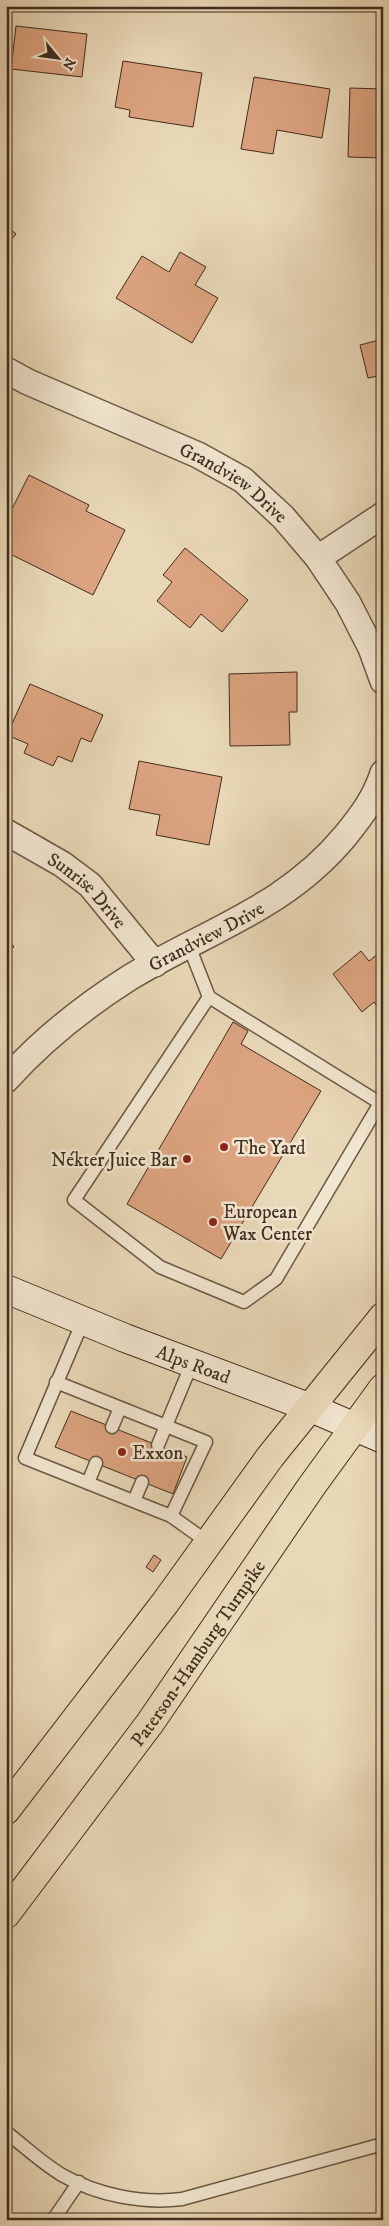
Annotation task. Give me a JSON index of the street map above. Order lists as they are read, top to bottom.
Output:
{
  "streets": {
    "main road": ["Alps Road", "Paterson-Hamburg Turnpike"],
    "street": ["Grandview Drive", "Sunrise Drive"]
  },
  "crossings": [
    ["Grandview Drive", "Sunrise Drive"],
    ["Alps Road", "Paterson-Hamburg Turnpike"]
  ],
  "places": [
    "The Yard",
    "Nékter Juice Bar",
    "European Wax Center",
    "Exxon"
  ],
  "north": "bottom right"
}
